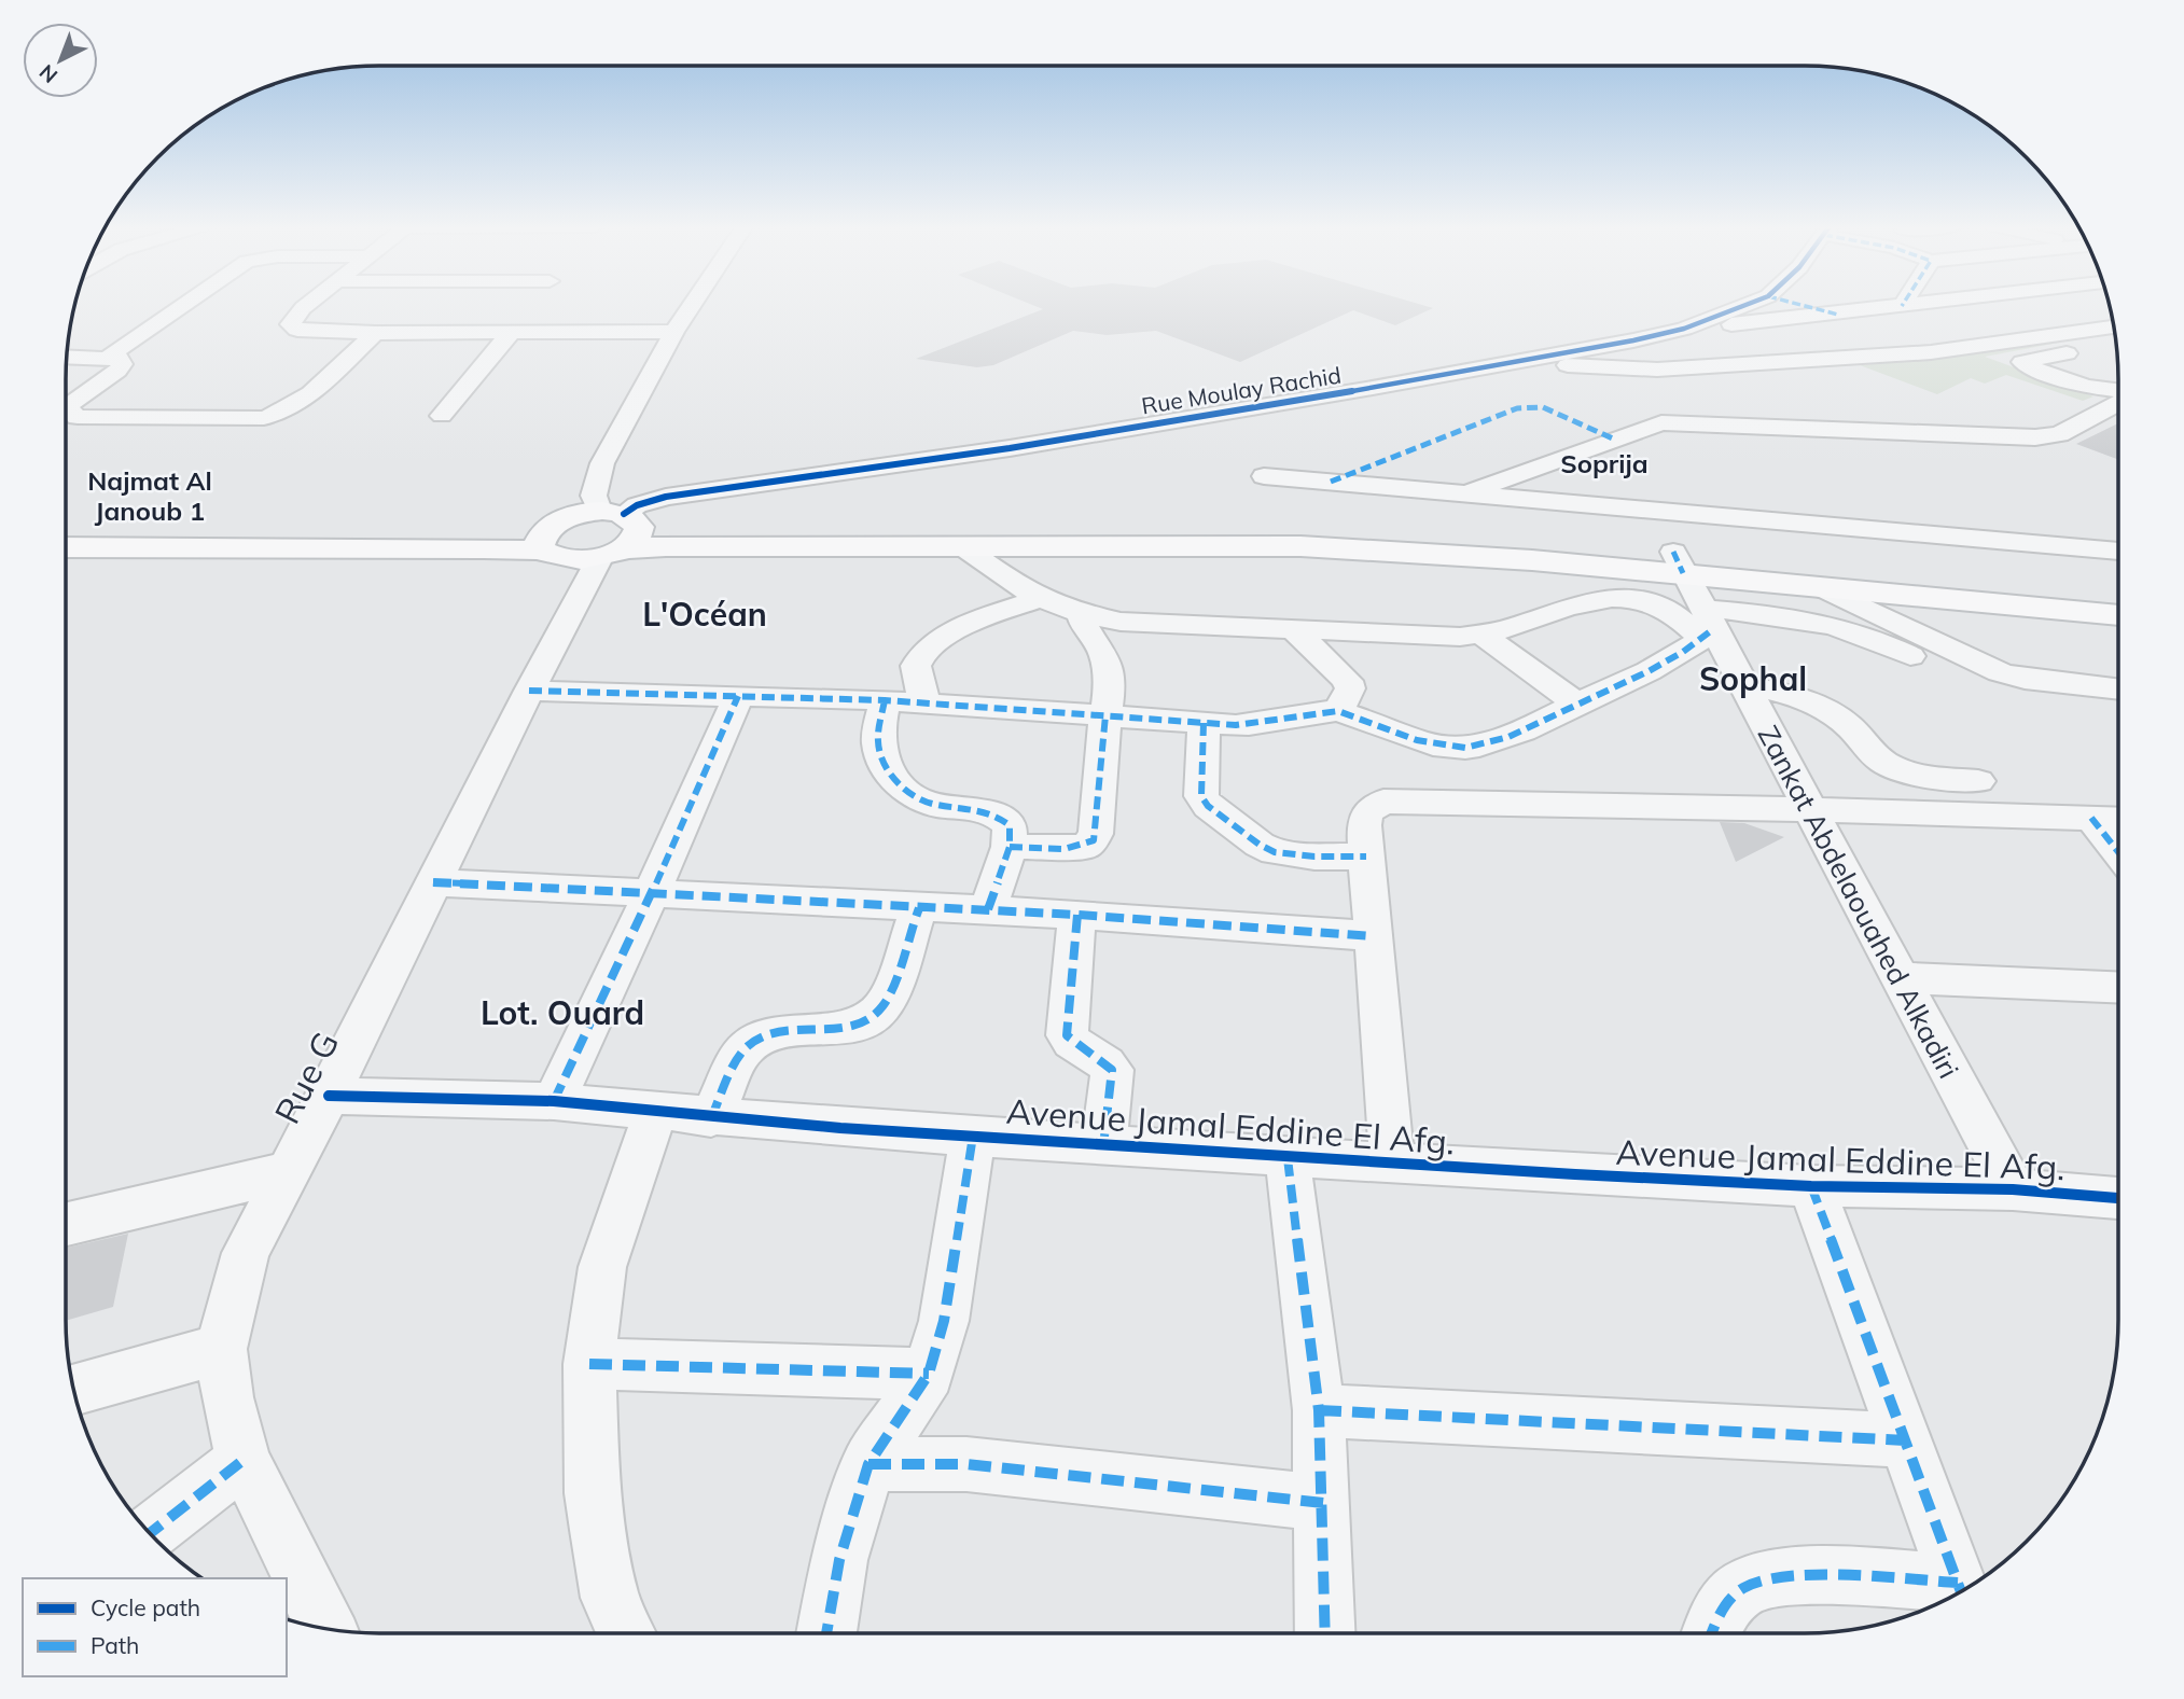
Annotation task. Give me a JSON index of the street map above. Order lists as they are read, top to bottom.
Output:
{
  "streets": {
    "street": [
      "Rue Moulay Rachid",
      "Zankat Abdelaouahed Alkadiri",
      "Rue G",
      "Avenue Jamal Eddine El Afg."
    ]
  },
  "crossings": [
    ["Rue Moulay Rachid", "Rue G"],
    ["Zankat Abdelaouahed Alkadiri", "Avenue Jamal Eddine El Afg."],
    ["Rue G", "Avenue Jamal Eddine El Afg."]
  ],
  "districts": [
    "Soprija",
    "Najmat Al Janoub 1",
    "L'Océan",
    "Sophal",
    "Lot. Ouard"
  ],
  "legend": ["Cycle path", "Path"],
  "north": "bottom left"
}
